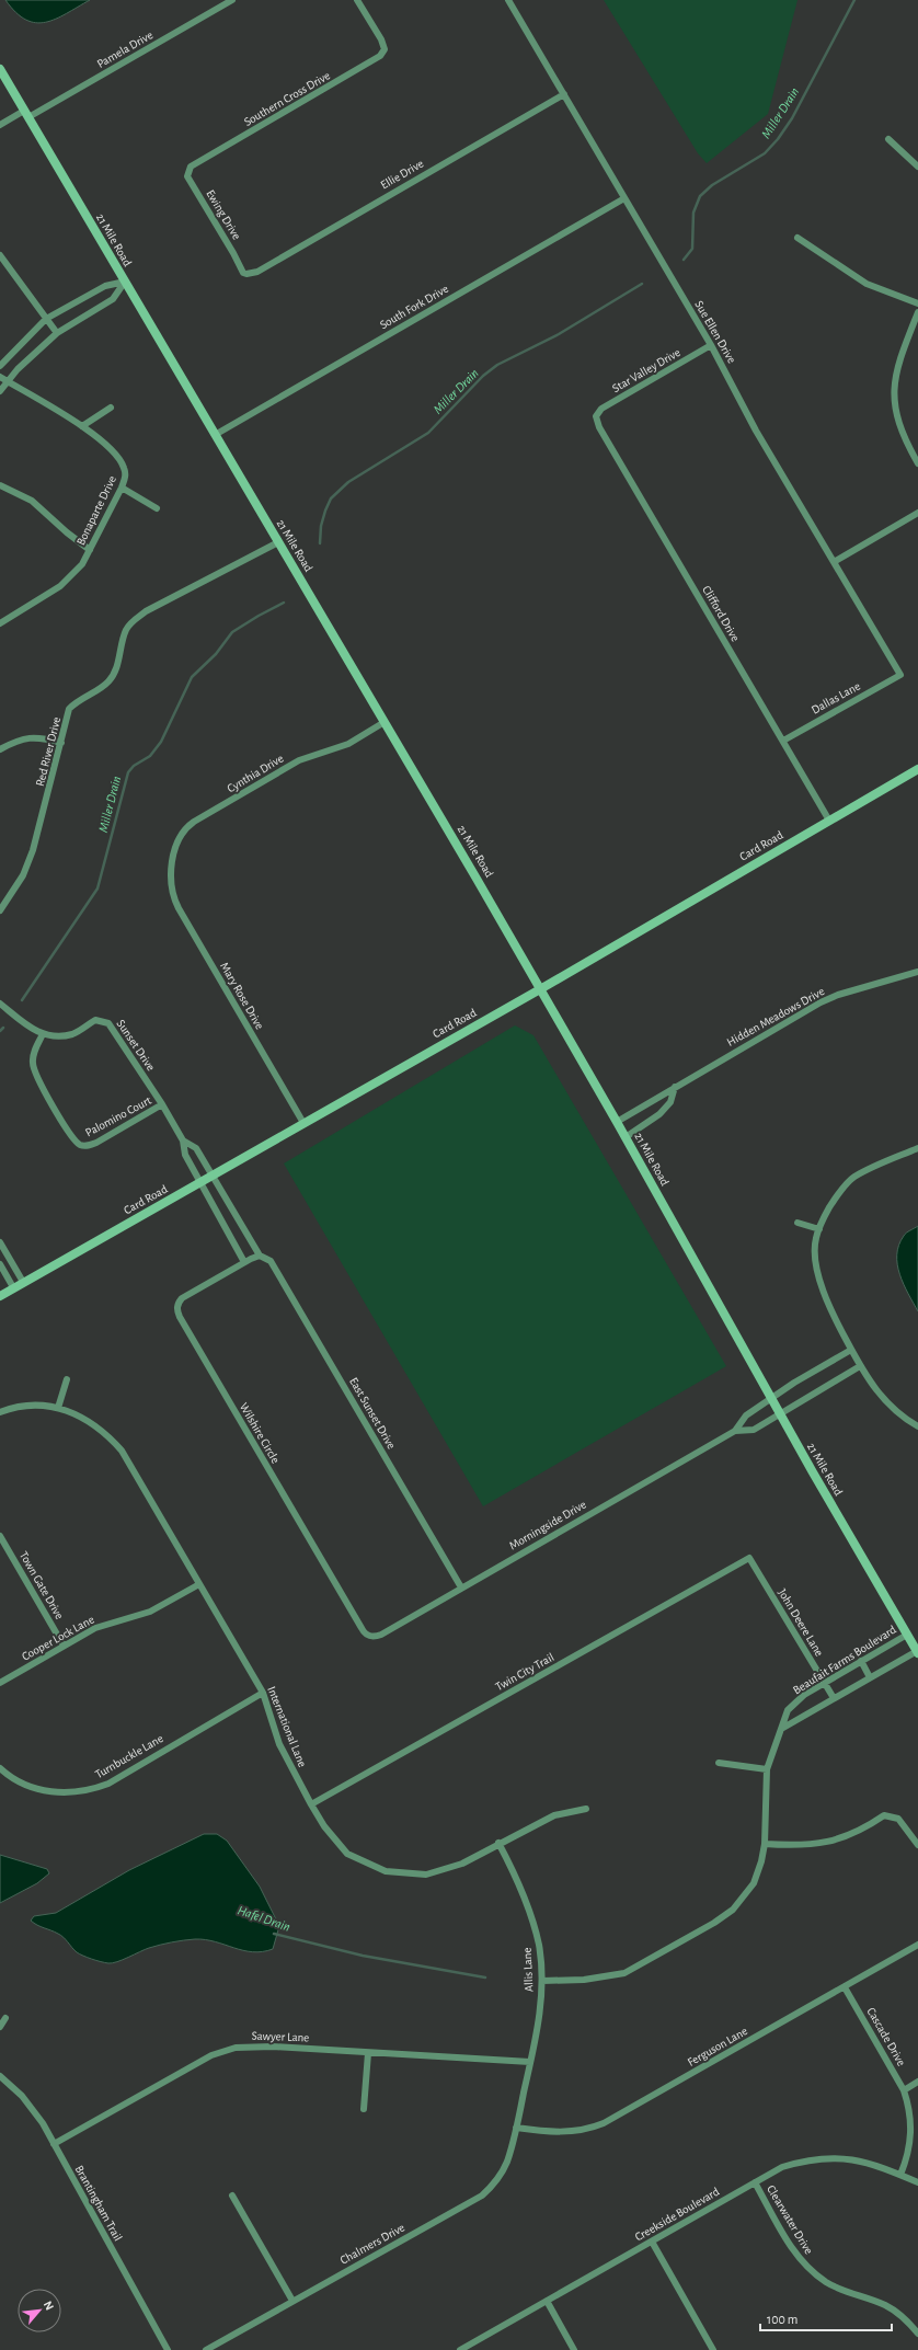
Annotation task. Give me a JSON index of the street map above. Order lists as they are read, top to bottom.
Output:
{
  "streets": {
    "street": [
      "Pamela Drive",
      "Southern Cross Drive",
      "Ellie Drive",
      "Ewing Drive",
      "21 Mile Road",
      "South Fork Drive",
      "Sue Ellen Drive",
      "Star Valley Drive",
      "Bonaparte Drive",
      "Clifford Drive",
      "Dallas Lane",
      "Red River Drive",
      "Cynthia Drive",
      "Card Road",
      "Mary Rose Drive",
      "Hidden Meadows Drive",
      "Sunset Drive",
      "Palomino Court",
      "East Sunset Drive",
      "Wilshire Circle",
      "Morningside Drive",
      "Town Gate Drive",
      "John Deere Lane",
      "Cooper Lock Lane",
      "Beaufait Farms Boulevard",
      "Twin City Trail",
      "International Lane",
      "Turnbuckle Lane",
      "Allis Lane",
      "Sawyer Lane",
      "Cascade Drive",
      "Ferguson Lane",
      "Brantingham Trail",
      "Creekside Boulevard",
      "Clearwater Drive",
      "Chalmers Drive"
    ]
  },
  "crossings": [
    ["Pamela Drive", "21 Mile Road"],
    ["Southern Cross Drive", "Ewing Drive"],
    ["Ellie Drive", "Ewing Drive"],
    ["Ellie Drive", "Sue Ellen Drive"],
    ["21 Mile Road", "South Fork Drive"],
    ["21 Mile Road", "Red River Drive"],
    ["21 Mile Road", "Cynthia Drive"],
    ["21 Mile Road", "Card Road"],
    ["21 Mile Road", "Hidden Meadows Drive"],
    ["21 Mile Road", "Morningside Drive"],
    ["21 Mile Road", "Beaufait Farms Boulevard"],
    ["South Fork Drive", "Sue Ellen Drive"],
    ["Sue Ellen Drive", "Star Valley Drive"],
    ["Sue Ellen Drive", "Dallas Lane"],
    ["Star Valley Drive", "Clifford Drive"],
    ["Clifford Drive", "Dallas Lane"],
    ["Clifford Drive", "Card Road"],
    ["Cynthia Drive", "Mary Rose Drive"],
    ["Card Road", "Mary Rose Drive"],
    ["Card Road", "Sunset Drive"],
    ["Card Road", "East Sunset Drive"],
    ["Sunset Drive", "Palomino Court"],
    ["Sunset Drive", "East Sunset Drive"],
    ["East Sunset Drive", "Morningside Drive"],
    ["Wilshire Circle", "Morningside Drive"],
    ["Town Gate Drive", "Cooper Lock Lane"],
    ["John Deere Lane", "Beaufait Farms Boulevard"],
    ["John Deere Lane", "Twin City Trail"],
    ["Cooper Lock Lane", "International Lane"],
    ["Beaufait Farms Boulevard", "Allis Lane"],
    ["Twin City Trail", "International Lane"],
    ["International Lane", "Turnbuckle Lane"],
    ["International Lane", "Allis Lane"],
    ["Allis Lane", "Sawyer Lane"],
    ["Allis Lane", "Ferguson Lane"],
    ["Allis Lane", "Chalmers Drive"],
    ["Sawyer Lane", "Brantingham Trail"],
    ["Cascade Drive", "Ferguson Lane"],
    ["Cascade Drive", "Creekside Boulevard"],
    ["Ferguson Lane", "Chalmers Drive"],
    ["Creekside Boulevard", "Clearwater Drive"]
  ],
  "water": ["Miller Drain", "Hafel Drain"],
  "scale_bar": "100 m",
  "north": "top right"
}
